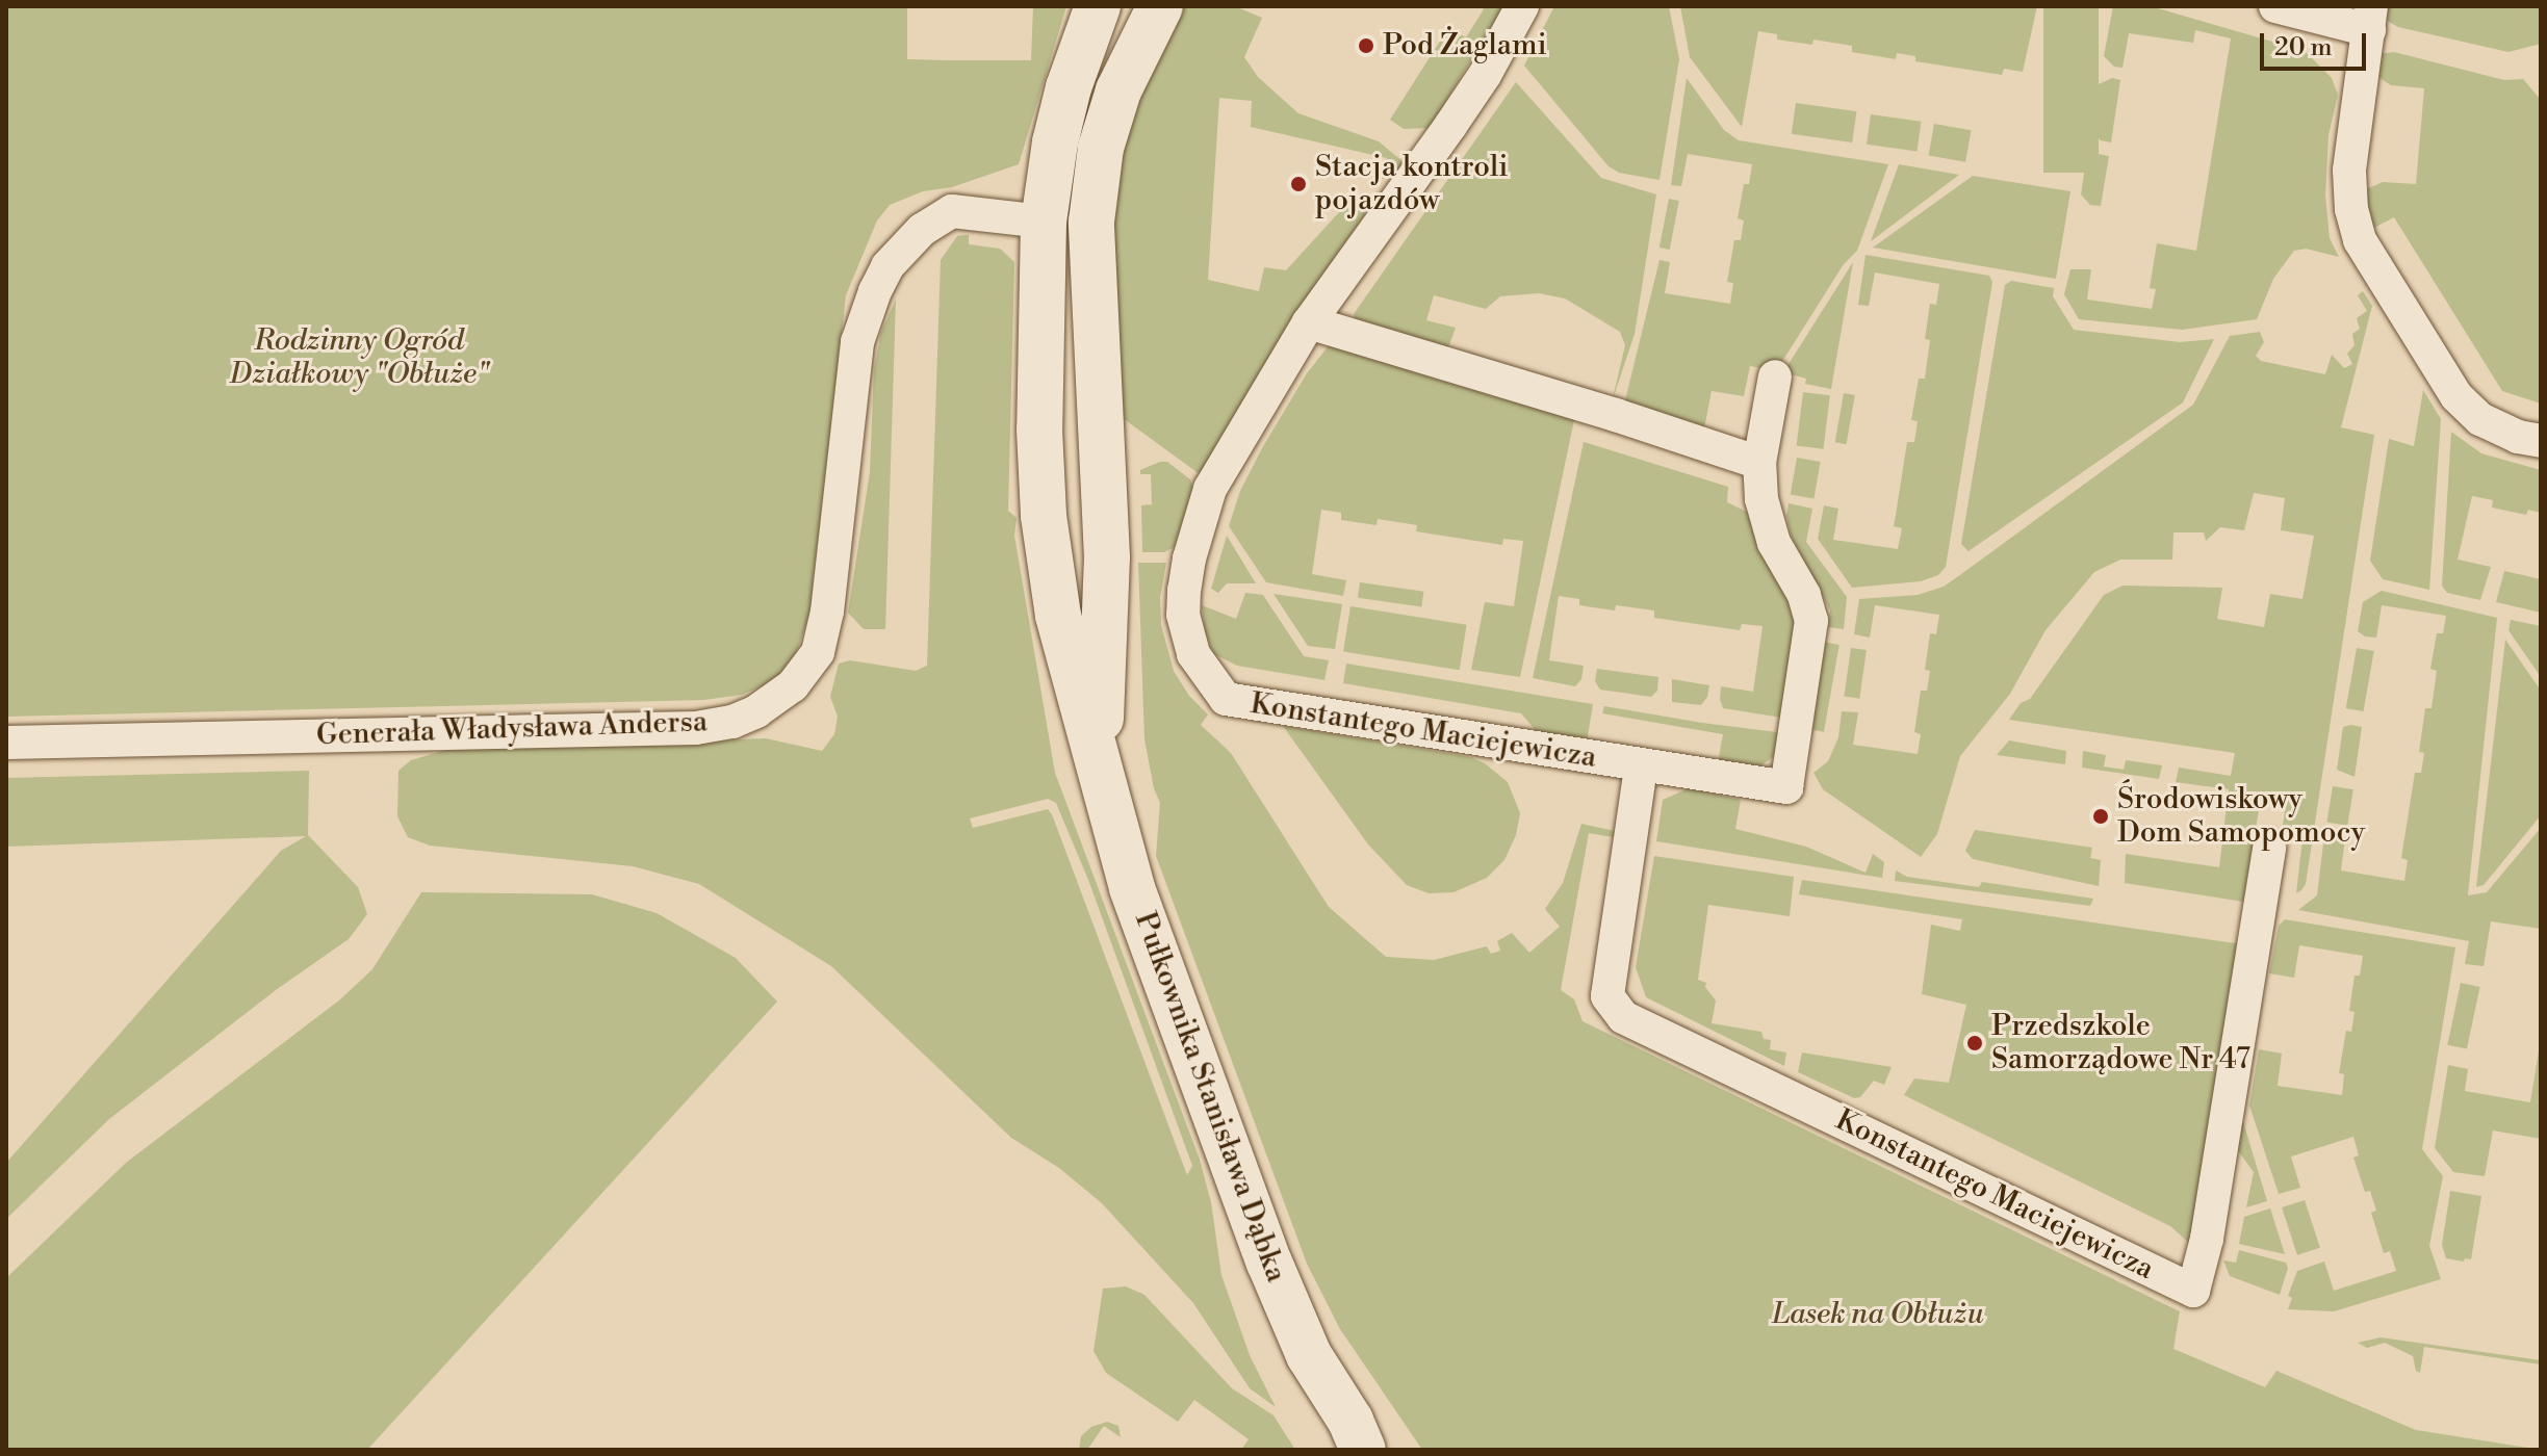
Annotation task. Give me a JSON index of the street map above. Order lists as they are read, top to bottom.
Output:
{
  "streets": {
    "main road": ["Pułkownika Stanisława Dąbka"],
    "street": ["Generała Władysława Andersa", "Konstantego Maciejewicza"]
  },
  "crossings": [
    ["Generała Władysława Andersa", "Pułkownika Stanisława Dąbka"]
  ],
  "parks": ["Rodzinny Ogród Działkowy \"Obłuże\"", "Lasek na Obłużu"],
  "places": [
    "Pod Żaglami",
    "Stacja kontroli pojazdów",
    "Środowiskowy Dom Samopomocy",
    "Przedszkole Samorządowe Nr 47"
  ],
  "scale_bar": "20 m"
}
